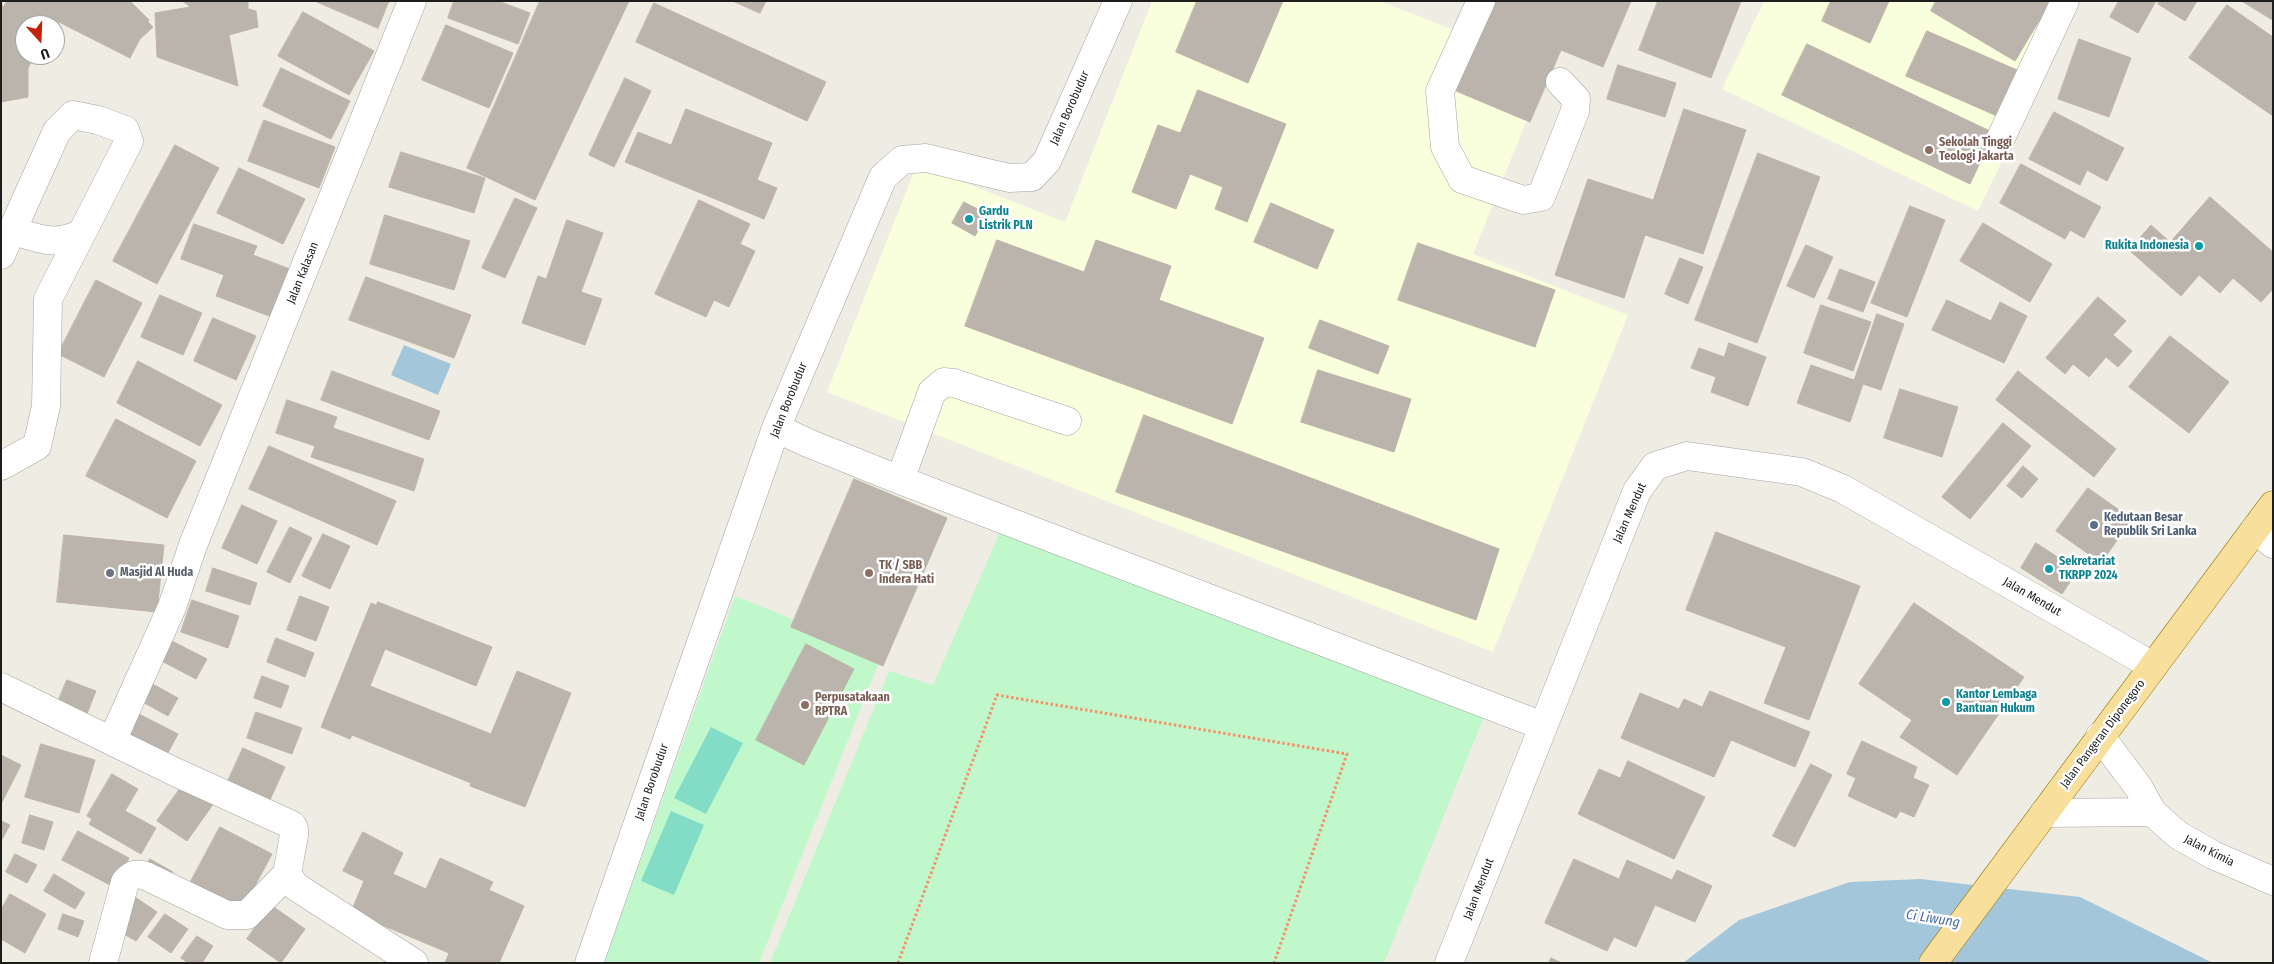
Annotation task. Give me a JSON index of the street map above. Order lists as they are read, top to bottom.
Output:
{
  "streets": {
    "main road": ["Jalan Pangeran Diponegoro"],
    "street": [
      "Jalan Borobudur",
      "Jalan Kalasan",
      "Jalan Mendut",
      "Jalan Kimia"
    ]
  },
  "crossings": [
    ["Jalan Mendut", "Jalan Pangeran Diponegoro"],
    ["Jalan Pangeran Diponegoro", "Jalan Kimia"]
  ],
  "water": ["Ci Liwung"],
  "places": [
    "Sekolah Tinggi Teologi Jakarta",
    "Gardu Listrik PLN",
    "Rukita Indonesia",
    "Kedutaan Besar Republik Sri Lanka",
    "Sekretariat TKRPP 2024",
    "Masjid Al Huda",
    "TK / SBB Indera Hati",
    "Kantor Lembaga Bantuan Hukum",
    "Perpusatakaan RPTRA"
  ],
  "north": "bottom"
}
